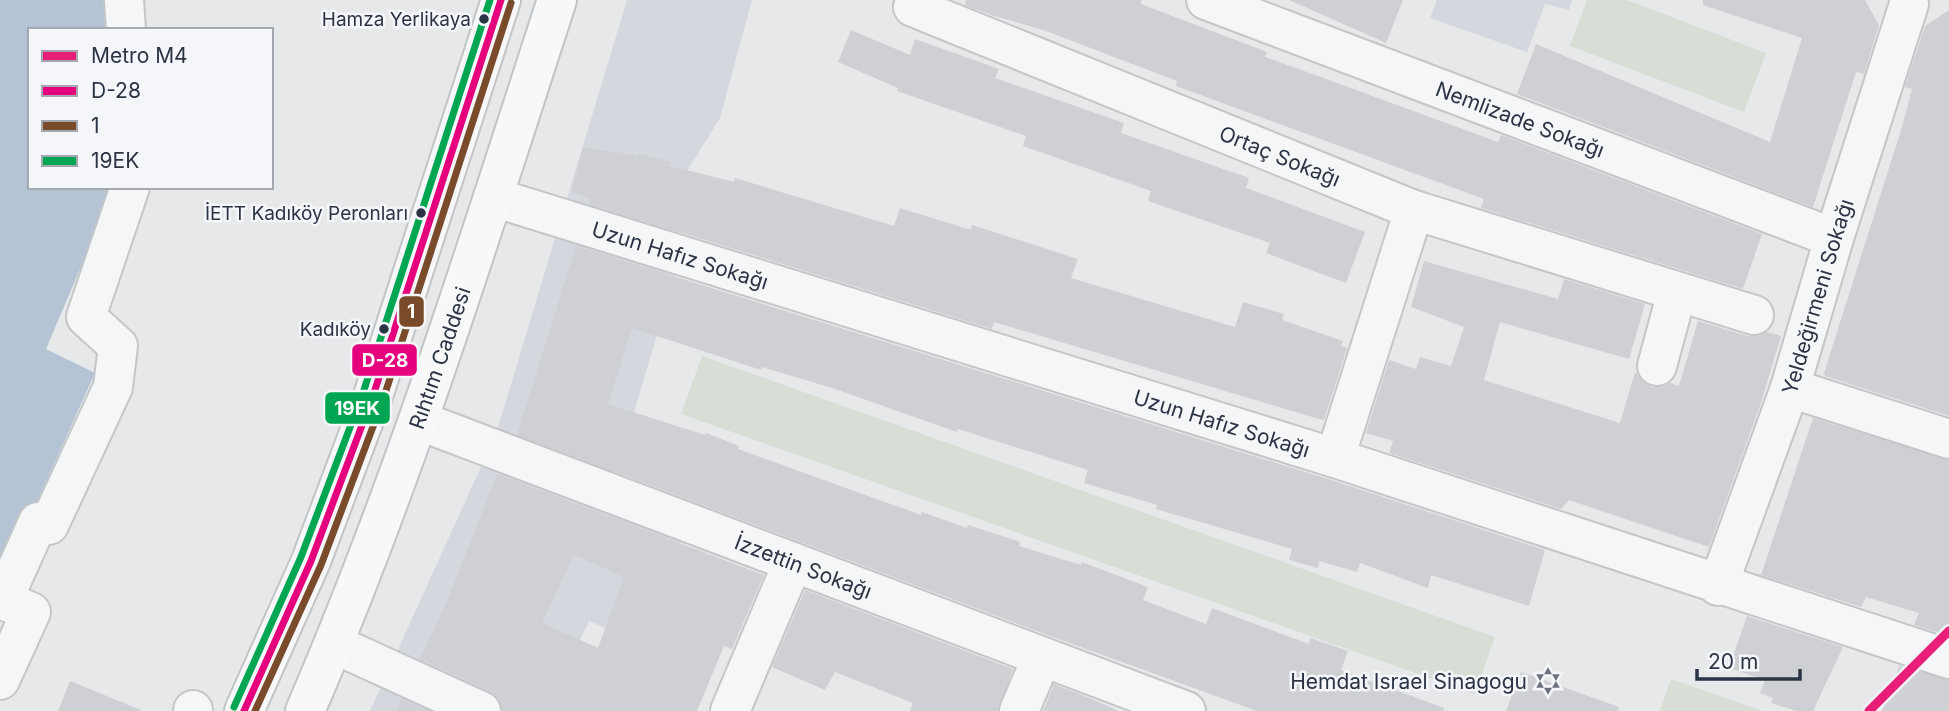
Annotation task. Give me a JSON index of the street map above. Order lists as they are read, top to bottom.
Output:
{
  "streets": {
    "main road": ["Rıhtım Caddesi"],
    "street": [
      "Nemlizade Sokağı",
      "Ortaç Sokağı",
      "Uzun Hafız Sokağı",
      "Yeldeğirmeni Sokağı",
      "İzzettin Sokağı"
    ]
  },
  "crossings": [
    ["Nemlizade Sokağı", "Yeldeğirmeni Sokağı"],
    ["Uzun Hafız Sokağı", "Yeldeğirmeni Sokağı"],
    ["Uzun Hafız Sokağı", "Rıhtım Caddesi"],
    ["Rıhtım Caddesi", "İzzettin Sokağı"]
  ],
  "places": {
    "other": ["Hamza Yerlikaya", "İETT Kadıköy Peronları", "Kadıköy"],
    "synagogue": ["Hemdat Israel Sinagogu"]
  },
  "lines": [
    "transit line D-28",
    "transit line 19EK",
    "transit line 1",
    "metro line M4"
  ],
  "legend": [
    "Metro M4",
    "D-28",
    "1",
    "19EK"
  ],
  "scale_bar": "20 m"
}
